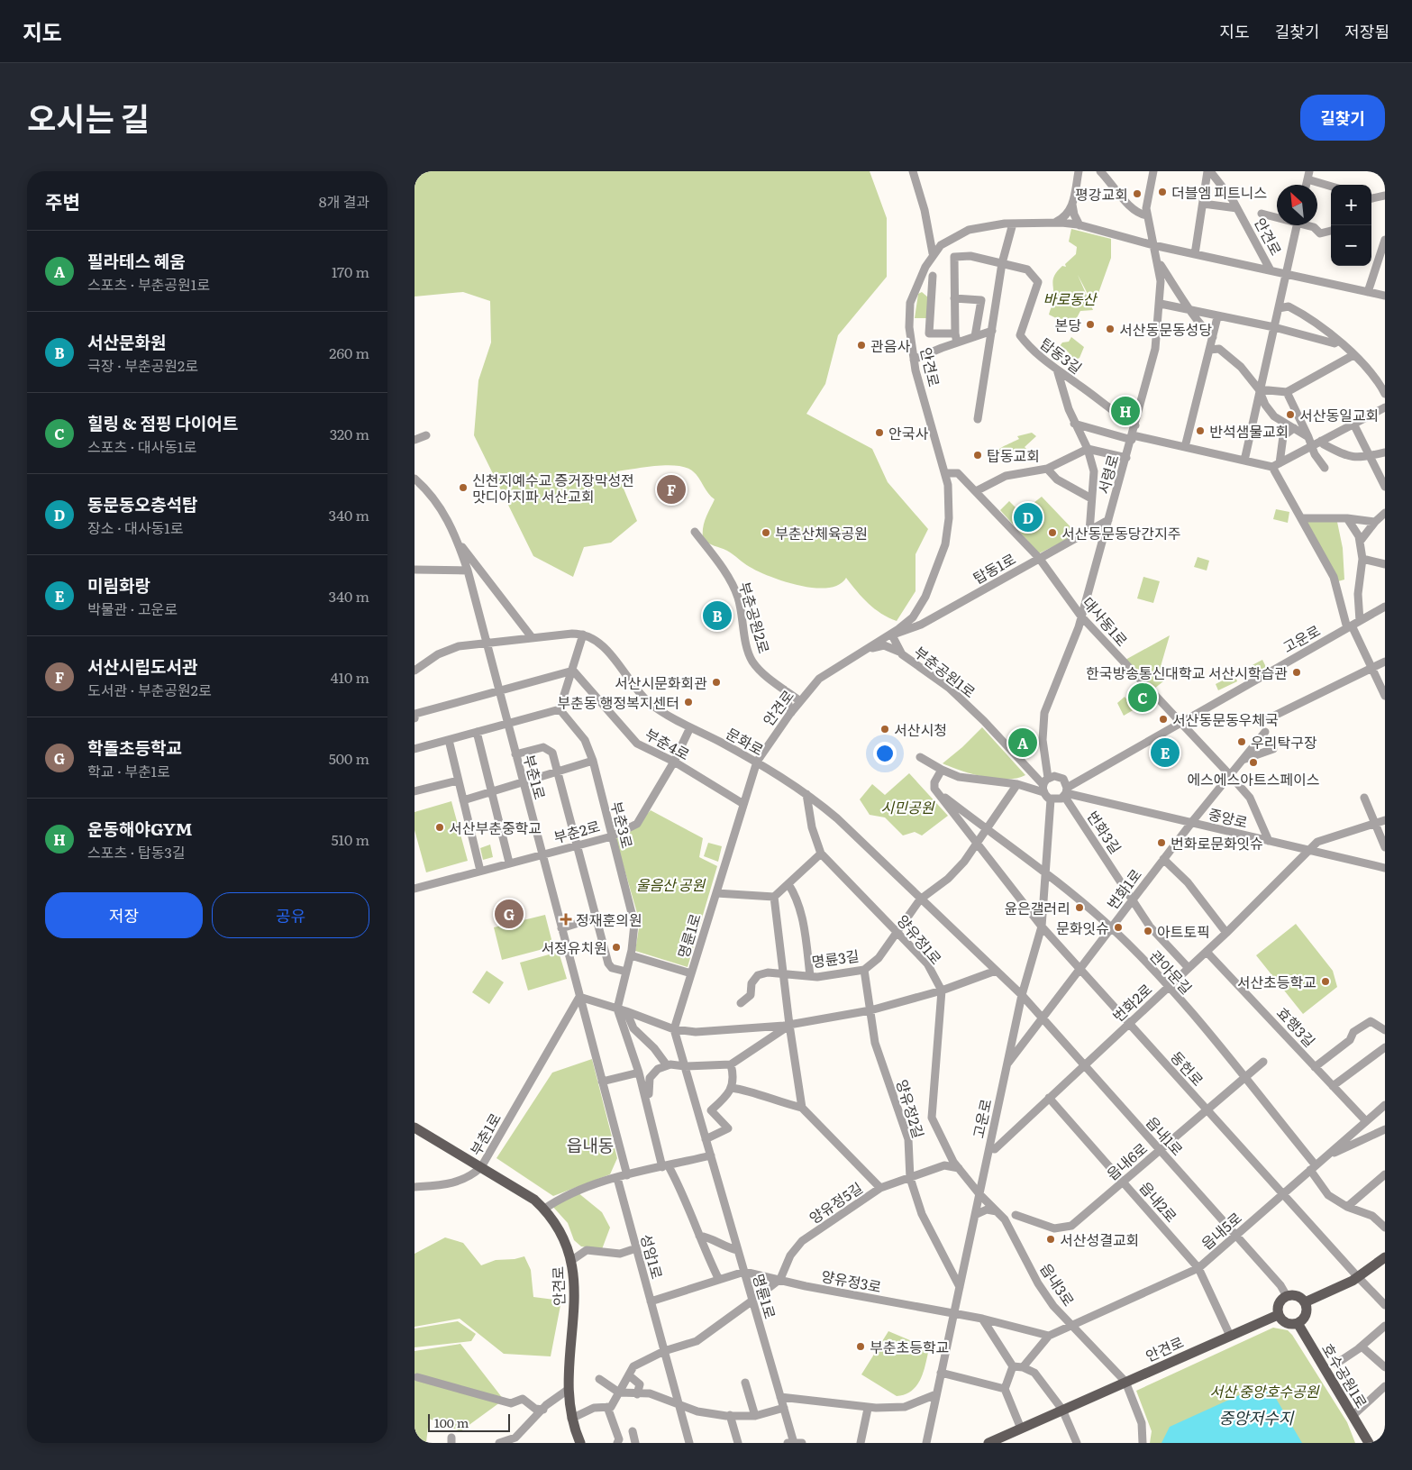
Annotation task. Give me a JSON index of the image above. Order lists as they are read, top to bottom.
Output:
{
  "streets": {
    "main road": ["안견로", "호수공원1로"],
    "street": [
      "탑동3길",
      "서령로",
      "탑동1로",
      "부춘공원2로",
      "대사동1로",
      "고운로",
      "부춘공원1로",
      "문화로",
      "부춘4로",
      "부춘1로",
      "중앙로",
      "부춘3로",
      "부춘2로",
      "번화3길",
      "번화1로",
      "명륜1로",
      "양유정1로",
      "명륜3길",
      "관아문길",
      "번화2로",
      "효행3길",
      "동헌로",
      "양유정2길",
      "읍내1로",
      "읍내6로",
      "읍내2로",
      "양유정5길",
      "읍내5로",
      "성암1로",
      "양유정3로",
      "읍내3로"
    ]
  },
  "crossings": [
    ["안견로", "서령로"],
    ["안견로", "탑동1로"],
    ["안견로", "부춘공원2로"],
    ["안견로", "대사동1로"],
    ["안견로", "부춘공원1로"],
    ["안견로", "문화로"],
    ["안견로", "부춘1로"],
    ["안견로", "명륜1로"],
    ["안견로", "읍내1로"],
    ["안견로", "읍내2로"],
    ["안견로", "읍내3로"],
    ["안견로", "호수공원1로"],
    ["탑동3길", "서령로"],
    ["서령로", "탑동1로"],
    ["서령로", "대사동1로"],
    ["서령로", "고운로"],
    ["서령로", "부춘공원1로"],
    ["서령로", "중앙로"],
    ["서령로", "번화3길"],
    ["탑동1로", "대사동1로"],
    ["탑동1로", "부춘공원1로"],
    ["대사동1로", "고운로"],
    ["대사동1로", "중앙로"],
    ["대사동1로", "번화1로"],
    ["고운로", "부춘공원1로"],
    ["고운로", "문화로"],
    ["고운로", "중앙로"],
    ["고운로", "번화3길"],
    ["고운로", "번화1로"],
    ["고운로", "관아문길"],
    ["고운로", "번화2로"],
    ["고운로", "동헌로"],
    ["고운로", "양유정2길"],
    ["고운로", "읍내1로"],
    ["고운로", "양유정3로"],
    ["고운로", "읍내3로"],
    ["부춘공원1로", "중앙로"],
    ["부춘공원1로", "번화3길"],
    ["문화로", "부춘1로"],
    ["문화로", "부춘2로"],
    ["문화로", "명륜1로"],
    ["문화로", "양유정1로"],
    ["문화로", "명륜3길"],
    ["문화로", "읍내1로"],
    ["부춘4로", "부춘2로"],
    ["부춘4로", "명륜1로"],
    ["부춘1로", "부춘2로"],
    ["중앙로", "번화3길"],
    ["중앙로", "번화1로"],
    ["중앙로", "번화2로"],
    ["부춘3로", "부춘2로"],
    ["번화3길", "번화1로"],
    ["번화3길", "번화2로"],
    ["번화1로", "관아문길"],
    ["번화1로", "동헌로"],
    ["번화1로", "읍내1로"],
    ["명륜1로", "양유정3로"],
    ["양유정1로", "명륜3길"],
    ["명륜3길", "관아문길"],
    ["명륜3길", "동헌로"],
    ["명륜3길", "양유정2길"],
    ["관아문길", "번화2로"],
    ["관아문길", "읍내6로"],
    ["관아문길", "읍내5로"],
    ["번화2로", "효행3길"],
    ["번화2로", "동헌로"],
    ["번화2로", "읍내1로"],
    ["번화2로", "읍내2로"],
    ["효행3길", "읍내5로"],
    ["동헌로", "읍내6로"],
    ["동헌로", "읍내5로"],
    ["양유정2길", "양유정5길"],
    ["읍내1로", "읍내6로"],
    ["읍내1로", "읍내5로"],
    ["읍내1로", "호수공원1로"],
    ["읍내6로", "읍내2로"],
    ["읍내2로", "읍내5로"],
    ["양유정5길", "양유정3로"],
    ["읍내5로", "읍내3로"]
  ],
  "districts": ["읍내동"],
  "water": ["중앙저수지"],
  "parks": [
    "바로동산",
    "시민공원",
    "울음산 공원",
    "서산 중앙호수공원"
  ],
  "places": {
    "other": [
      "더블엠 피트니스",
      "평강교회",
      "본당",
      "서산동문동성당",
      "관음사",
      "서산동일교회",
      "반석샘물교회",
      "안국사",
      "탑동교회",
      "신천지예수교 증거장막성전 맛디아지파 서산교회",
      "부춘산체육공원",
      "서산동문동당간지주",
      "한국방송통신대학교 서산시학습관",
      "서산시문화회관",
      "부춘동 행정복지센터",
      "서산동문동우체국",
      "서산시청",
      "우리탁구장",
      "에스에스아트스페이스",
      "서산부춘중학교",
      "번화로문화잇슈",
      "윤은갤러리",
      "문화잇슈",
      "아트토픽",
      "서정유치원",
      "서산초등학교",
      "서산성결교회",
      "부춘초등학교"
    ],
    "health": ["정재훈의원"]
  },
  "scale_bar": "100 m",
  "north": "top left",
  "page": {
    "header": "지도",
    "nav": ["지도", "길찾기", "저장됨"],
    "title": "오시는 길",
    "buttons": [
      "길찾기",
      ["저장", "공유"]
    ],
    "heading": ["주변", "8개 결과"],
    "map_buttons": ["+", "−"],
    "list": [
      {
        "mark": "A",
        "name": "필라테스 혜움",
        "note": "스포츠 · 부춘공원1로",
        "value": "170 m"
      },
      {
        "mark": "B",
        "name": "서산문화원",
        "note": "극장 · 부춘공원2로",
        "value": "260 m"
      },
      {
        "mark": "C",
        "name": "힐링 & 점핑 다이어트",
        "note": "스포츠 · 대사동1로",
        "value": "320 m"
      },
      {
        "mark": "D",
        "name": "동문동오층석탑",
        "note": "장소 · 대사동1로",
        "value": "340 m"
      },
      {
        "mark": "E",
        "name": "미림화랑",
        "note": "박물관 · 고운로",
        "value": "340 m"
      },
      {
        "mark": "F",
        "name": "서산시립도서관",
        "note": "도서관 · 부춘공원2로",
        "value": "410 m"
      },
      {
        "mark": "G",
        "name": "학돌초등학교",
        "note": "학교 · 부춘1로",
        "value": "500 m"
      },
      {
        "mark": "H",
        "name": "운동해야GYM",
        "note": "스포츠 · 탑동3길",
        "value": "510 m"
      }
    ],
    "pins": [
      "H",
      "F",
      "D",
      "B",
      "C",
      "A",
      "E",
      "G"
    ],
    "scale": "100 m"
  }
}
